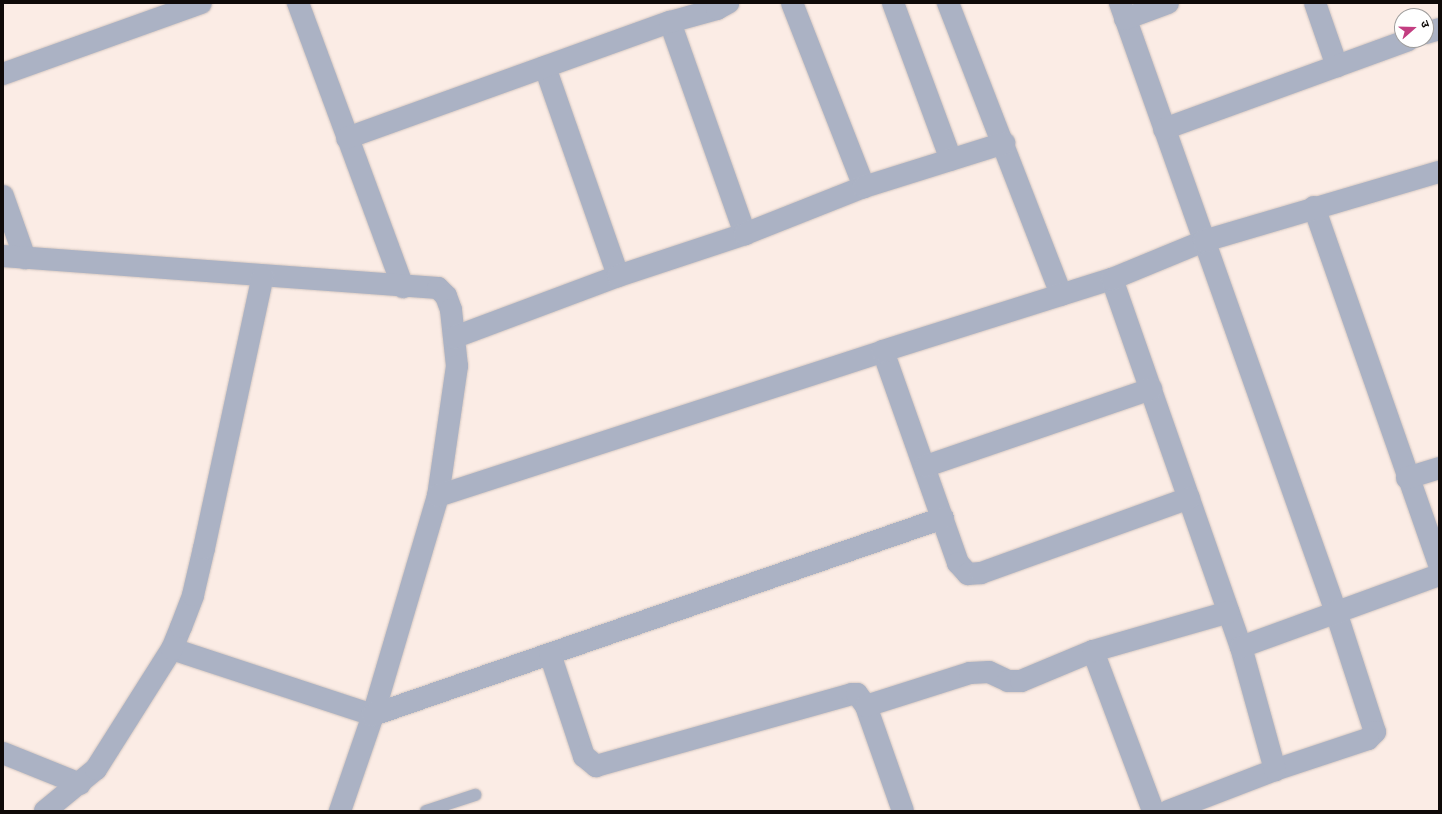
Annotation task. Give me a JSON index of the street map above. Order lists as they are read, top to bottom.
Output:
{
  "north": "right"
}
